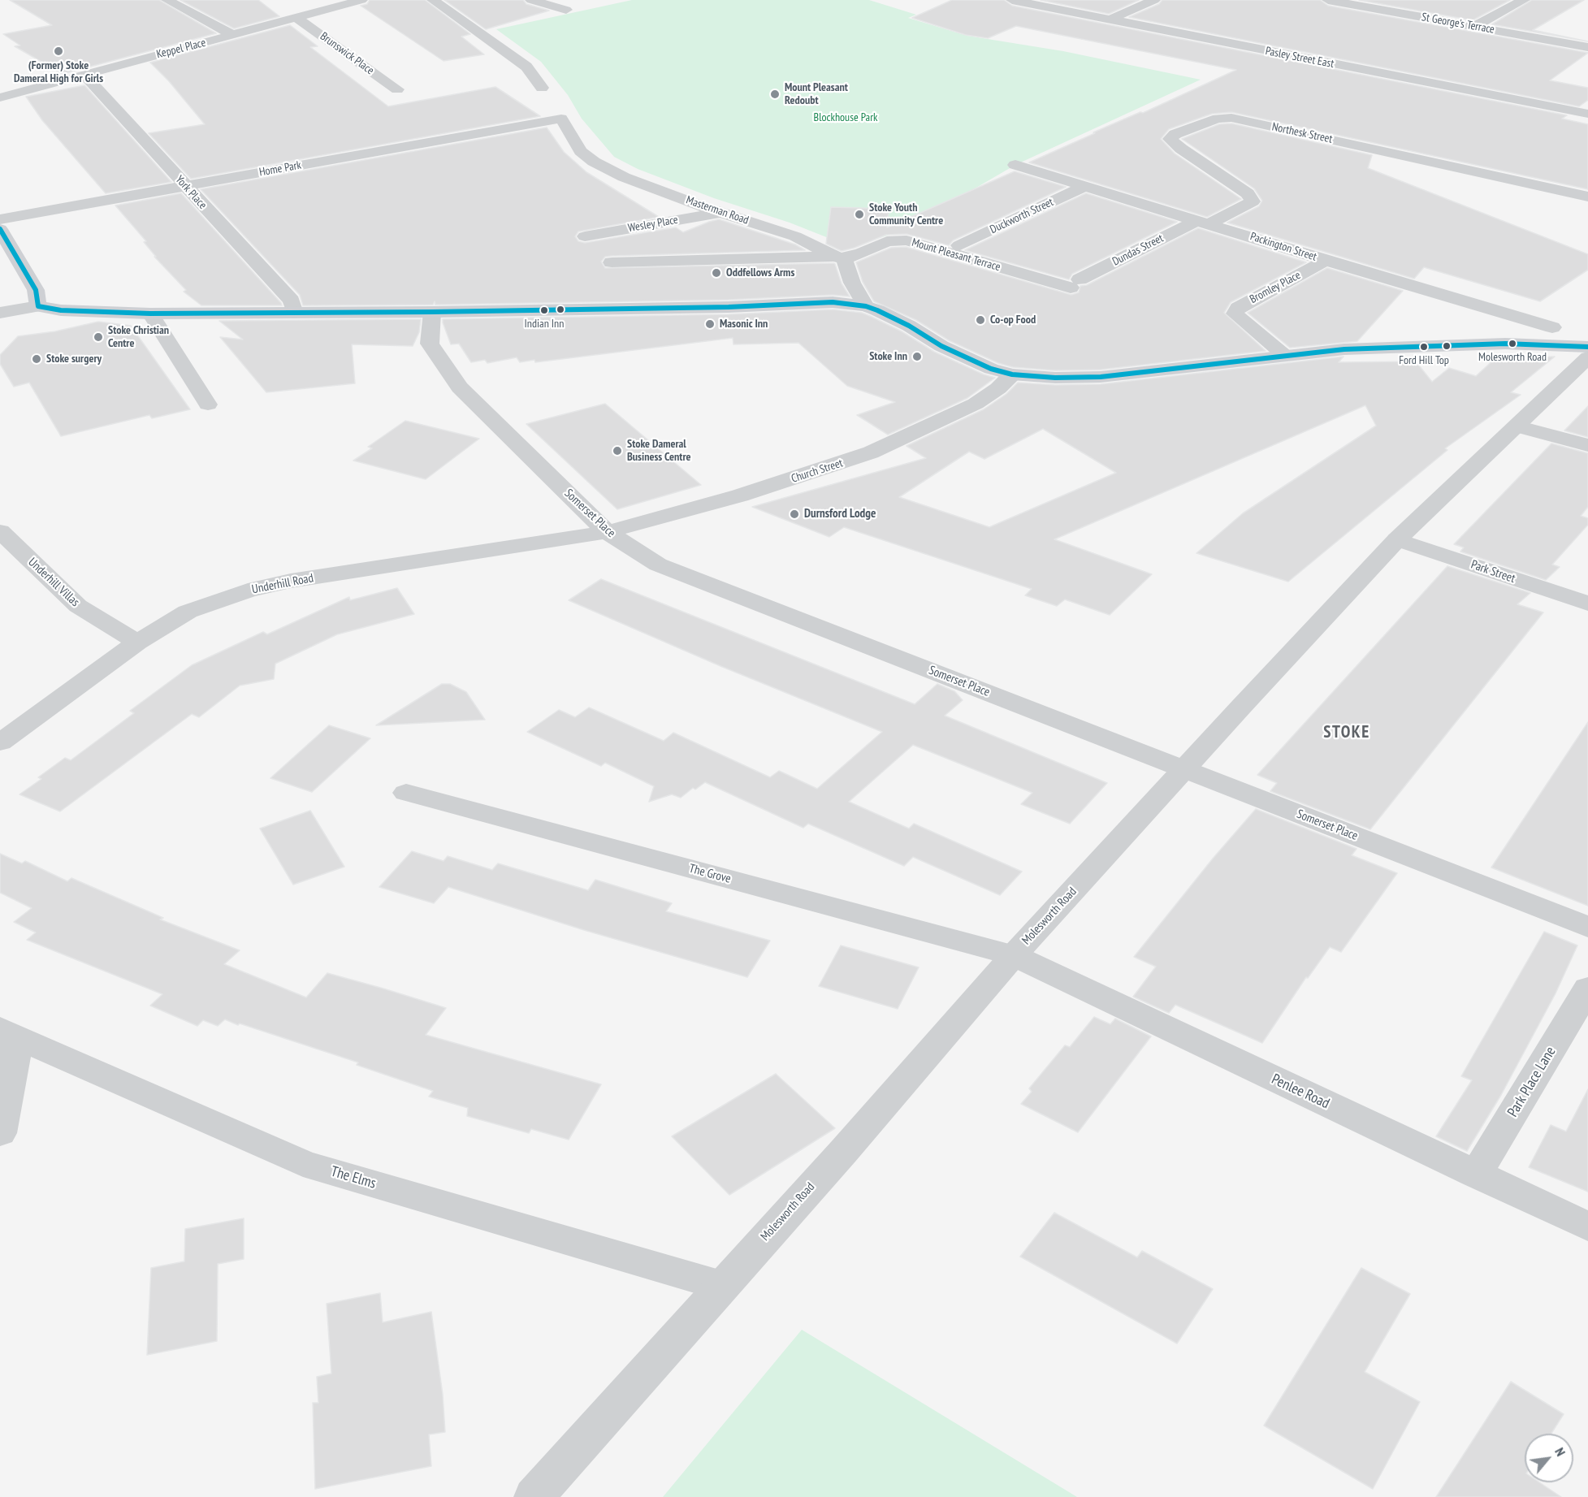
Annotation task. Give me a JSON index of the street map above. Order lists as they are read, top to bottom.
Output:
{
  "streets": {
    "street": [
      "St George's Terrace",
      "Keppel Place",
      "Brunswick Place",
      "Pasley Street East",
      "Northesk Street",
      "Home Park",
      "York Place",
      "Masterman Road",
      "Duckworth Street",
      "Wesley Place",
      "Packington Street",
      "Dundas Street",
      "Mount Pleasant Terrace",
      "Bromley Place",
      "Church Street",
      "Somerset Place",
      "Park Street",
      "Underhill Villas",
      "Underhill Road",
      "The Grove",
      "Molesworth Road",
      "Park Place Lane",
      "Penlee Road",
      "The Elms"
    ]
  },
  "crossings": [
    ["Keppel Place", "Brunswick Place"],
    ["Keppel Place", "York Place"],
    ["Northesk Street", "Packington Street"],
    ["Northesk Street", "Dundas Street"],
    ["Home Park", "York Place"],
    ["Home Park", "Masterman Road"],
    ["Masterman Road", "Wesley Place"],
    ["Masterman Road", "Mount Pleasant Terrace"],
    ["Duckworth Street", "Packington Street"],
    ["Packington Street", "Dundas Street"],
    ["Packington Street", "Bromley Place"],
    ["Dundas Street", "Mount Pleasant Terrace"],
    ["Church Street", "Somerset Place"],
    ["Church Street", "Underhill Road"],
    ["Somerset Place", "Underhill Road"],
    ["Somerset Place", "Molesworth Road"],
    ["Park Street", "Molesworth Road"],
    ["Underhill Villas", "Underhill Road"],
    ["The Grove", "Molesworth Road"],
    ["The Grove", "Penlee Road"],
    ["Molesworth Road", "Penlee Road"],
    ["Molesworth Road", "The Elms"],
    ["Park Place Lane", "Penlee Road"]
  ],
  "districts": ["STOKE"],
  "parks": ["Blockhouse Park"],
  "places": [
    "(Former) Stoke Dameral High for Girls",
    "Mount Pleasant Redoubt",
    "Stoke Youth Community Centre",
    "Oddfellows Arms",
    "Indian Inn",
    "Co-op Food",
    "Masonic Inn",
    "Stoke Christian Centre",
    "Molesworth Road",
    "Ford Hill Top",
    "Stoke Inn",
    "Stoke surgery",
    "Stoke Dameral Business Centre",
    "Durnsford Lodge"
  ],
  "north": "top right"
}
